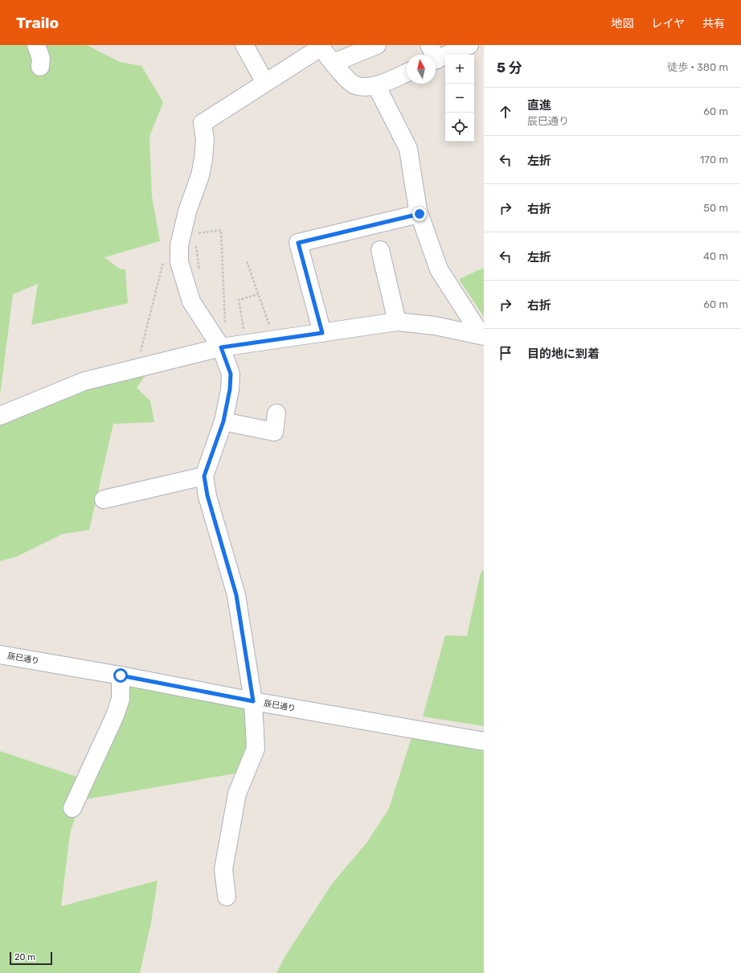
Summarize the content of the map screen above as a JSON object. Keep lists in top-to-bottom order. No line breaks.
{"streets":{"street":["辰巳通り"]},"scale_bar":"20 m","north":"top","page":{"header":"Trailo","nav":["地図","レイヤ","共有"],"heading":["5 分","徒歩 · 380 m"],"map_buttons":["+","−"],"list":[["直進","辰巳通り","60 m"],["左折","170 m"],["右折","50 m"],["左折","40 m"],["右折","60 m"],"目的地に到着"],"scale":"20 m"}}
